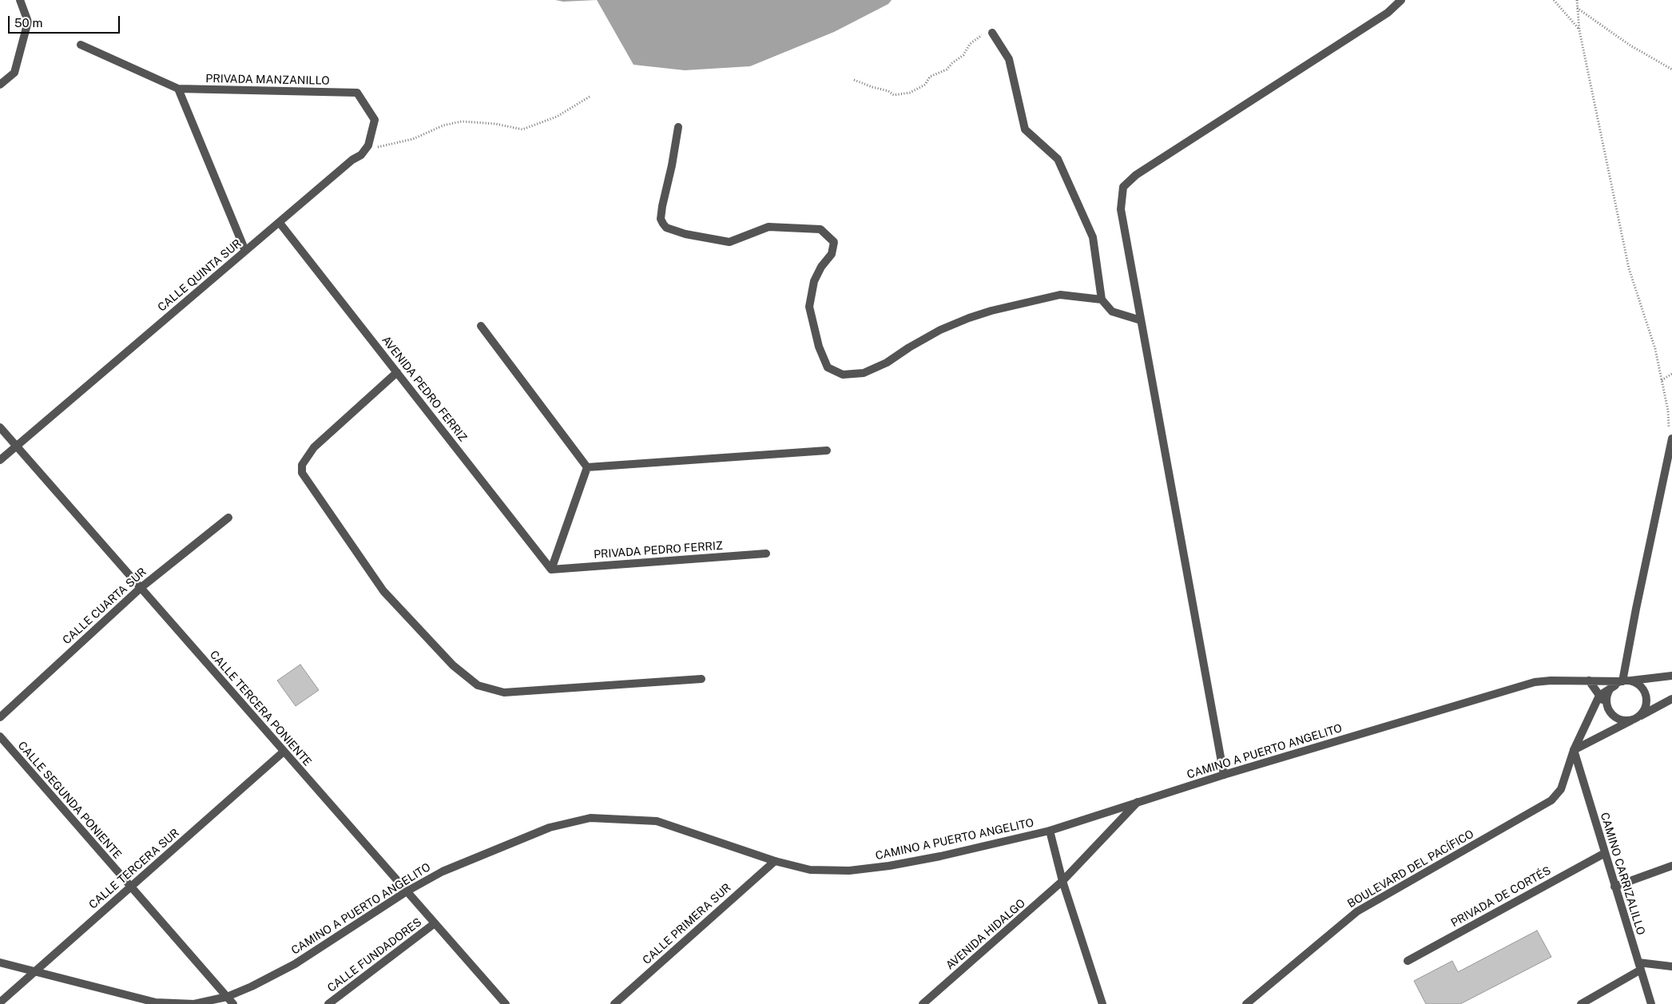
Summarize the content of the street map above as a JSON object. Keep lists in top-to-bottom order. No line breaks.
{"streets":{"street":["PRIVADA MANZANILLO","CALLE QUINTA SUR","AVENIDA PEDRO FERRIZ","PRIVADA PEDRO FERRIZ","CALLE CUARTA SUR","CALLE TERCERA PONIENTE","CAMINO A PUERTO ANGELITO","CALLE SEGUNDA PONIENTE","CALLE TERCERA SUR","BOULEVARD DEL PACÍFICO","CAMINO CARRIZALILLO","PRIVADA DE CORTÉS","CALLE PRIMERA SUR","AVENIDA HIDALGO","CALLE FUNDADORES"]},"crossings":[["PRIVADA MANZANILLO","CALLE QUINTA SUR"],["CALLE QUINTA SUR","AVENIDA PEDRO FERRIZ"],["CALLE QUINTA SUR","CALLE TERCERA PONIENTE"],["AVENIDA PEDRO FERRIZ","PRIVADA PEDRO FERRIZ"],["CALLE CUARTA SUR","CALLE TERCERA PONIENTE"],["CALLE TERCERA PONIENTE","CAMINO A PUERTO ANGELITO"],["CALLE TERCERA PONIENTE","CALLE TERCERA SUR"],["CALLE TERCERA PONIENTE","CALLE FUNDADORES"],["CAMINO A PUERTO ANGELITO","CALLE SEGUNDA PONIENTE"],["CAMINO A PUERTO ANGELITO","CALLE TERCERA SUR"],["CAMINO A PUERTO ANGELITO","CALLE PRIMERA SUR"],["CAMINO A PUERTO ANGELITO","AVENIDA HIDALGO"],["CALLE SEGUNDA PONIENTE","CALLE TERCERA SUR"],["BOULEVARD DEL PACÍFICO","CAMINO CARRIZALILLO"],["CAMINO CARRIZALILLO","PRIVADA DE CORTÉS"]],"scale_bar":"50 m"}
